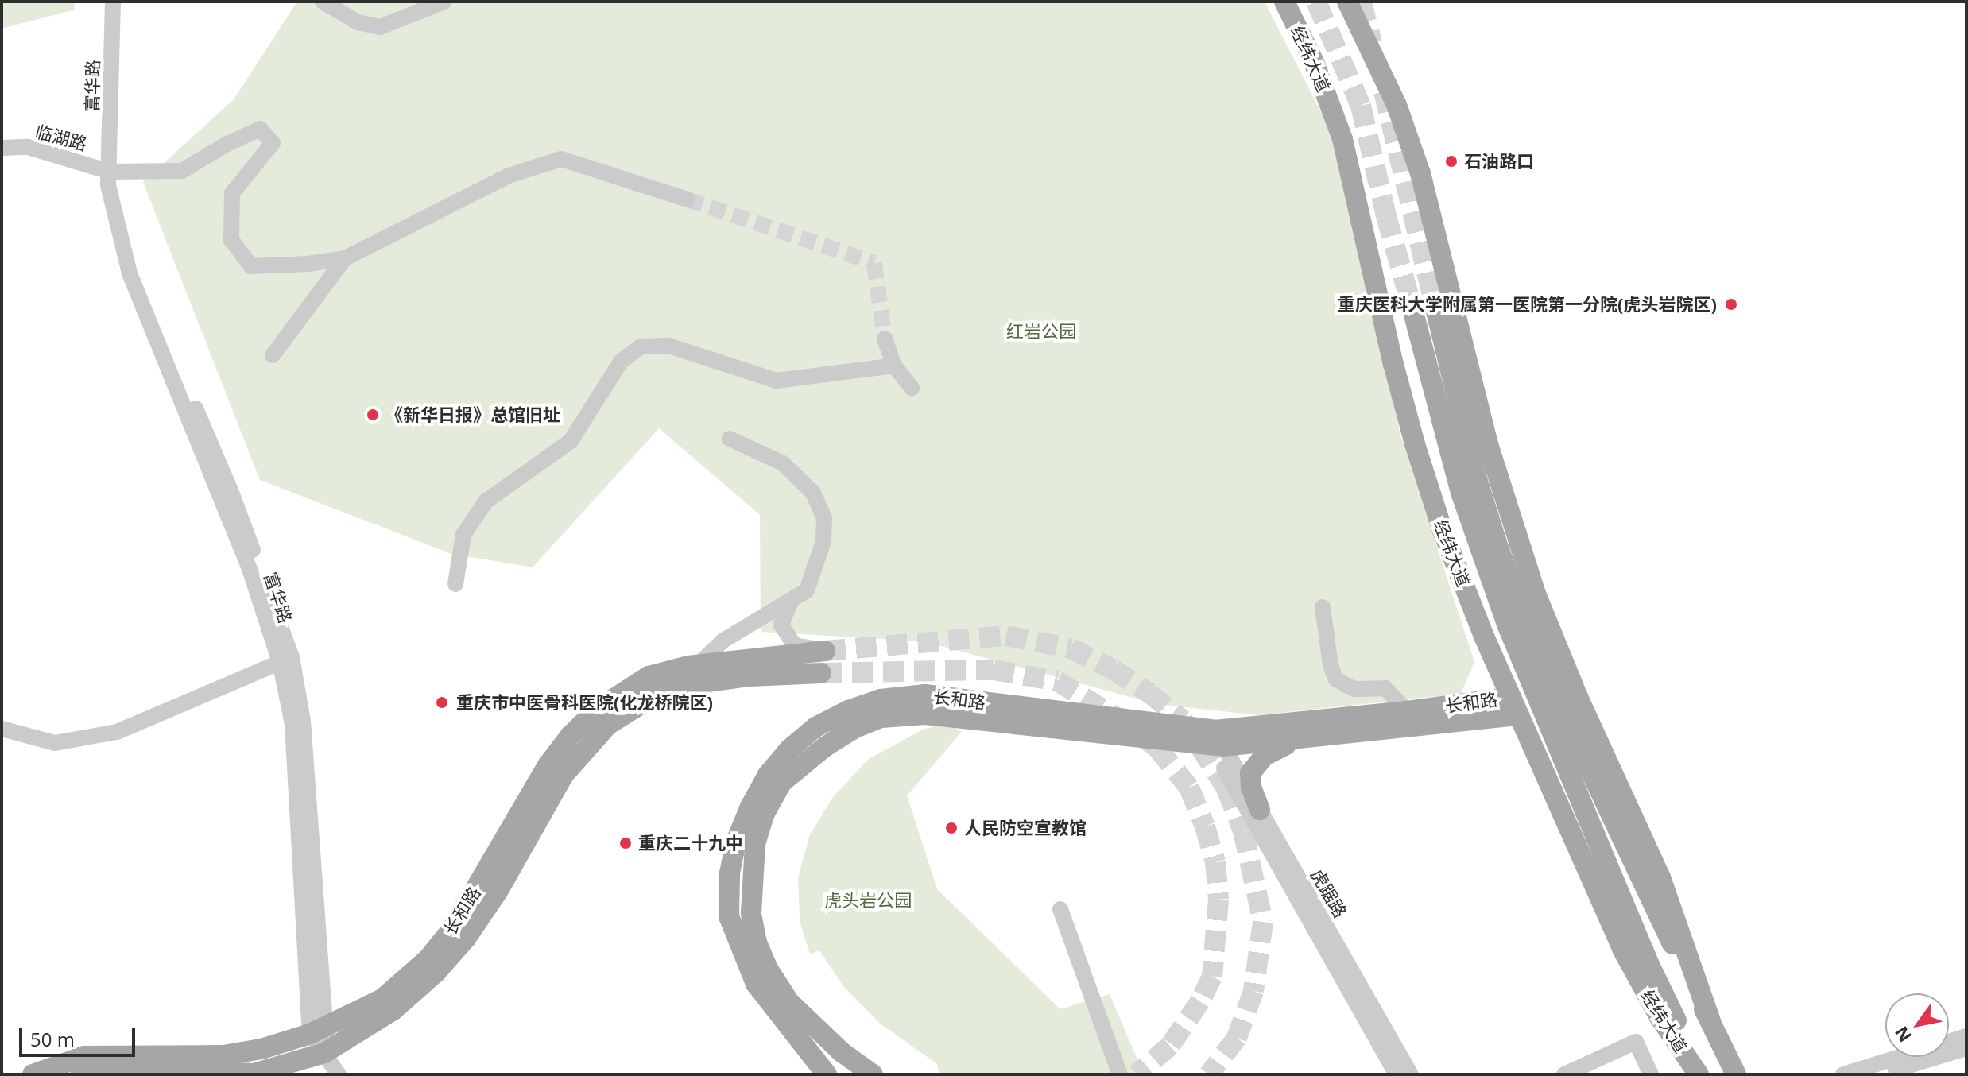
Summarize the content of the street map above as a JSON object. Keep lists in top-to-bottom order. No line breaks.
{"streets":{"main road":["经纬大道","长和路"],"street":["富华路","临湖路","虎踞路"]},"crossings":[["经纬大道","长和路"],["富华路","临湖路"],["富华路","长和路"],["长和路","虎踞路"]],"parks":["红岩公园","虎头岩公园"],"places":["石油路口","重庆医科大学附属第一医院第一分院(虎头岩院区)","《新华日报》总馆旧址","重庆市中医骨科医院(化龙桥院区)","人民防空宣教馆","重庆二十九中"],"scale_bar":"50 m","north":"bottom left"}
